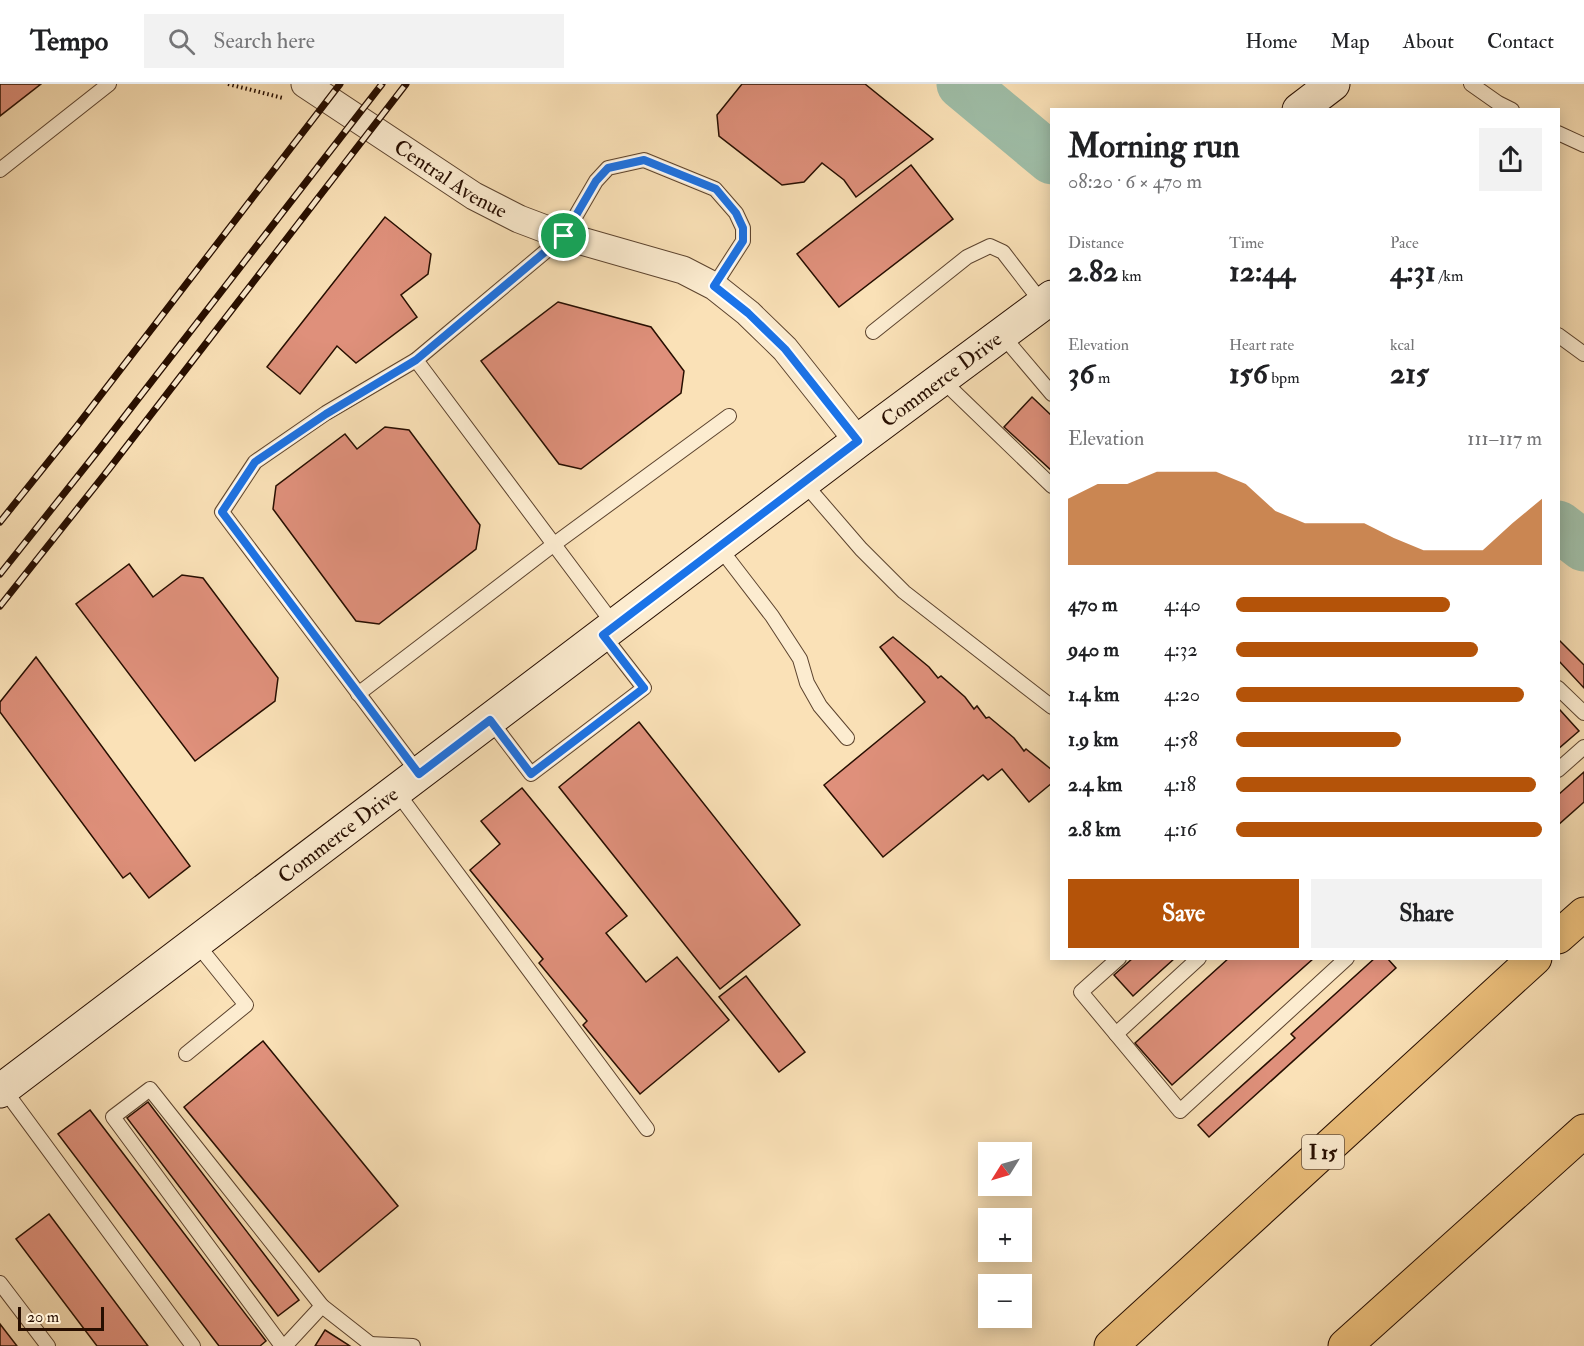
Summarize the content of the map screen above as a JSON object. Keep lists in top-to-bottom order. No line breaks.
{"streets":{"highway":["I 15"],"street":["Central Avenue","Commerce Drive"]},"crossings":[["Central Avenue","Commerce Drive"]],"scale_bar":"20 m","north":"bottom left","page":{"header":"Tempo","search":"Search here","nav":["Home","Map","About","Contact"],"heading":["Morning run","08:20 · 6 × 470 m"],"stats":[["Distance","2.82 km"],["Time","12:44"],["Pace","4:31 /km"],["Elevation","36 m"],["Heart rate","156 bpm"],["kcal","215"]],"chart":["Elevation","111–117 m"],"list":[{"name":"470 m","note":"4:40"},{"name":"940 m","note":"4:32"},{"name":"1.4 km","note":"4:20"},{"name":"1.9 km","note":"4:58"},{"name":"2.4 km","note":"4:18"},{"name":"2.8 km","note":"4:16"}],"buttons":["Save","Share"],"map_buttons":["+","−"],"scale":"20 m"}}
